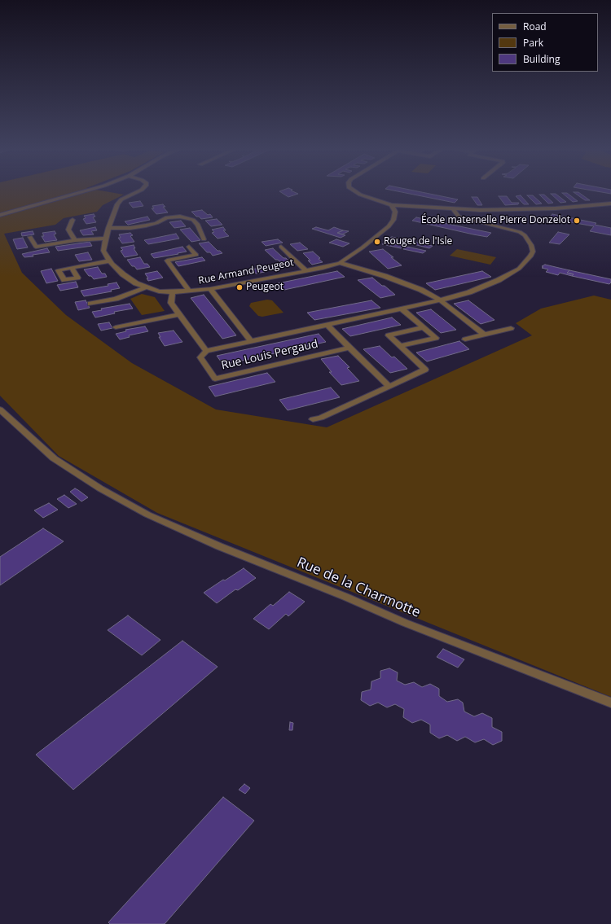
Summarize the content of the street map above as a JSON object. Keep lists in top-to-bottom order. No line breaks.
{"streets":{"street":["Rue Armand Peugeot","Rue Louis Pergaud","Rue de la Charmotte"]},"places":["École maternelle Pierre Donzelot","Rouget de l'Isle","Peugeot"],"legend":["Road","Park","Building"]}
